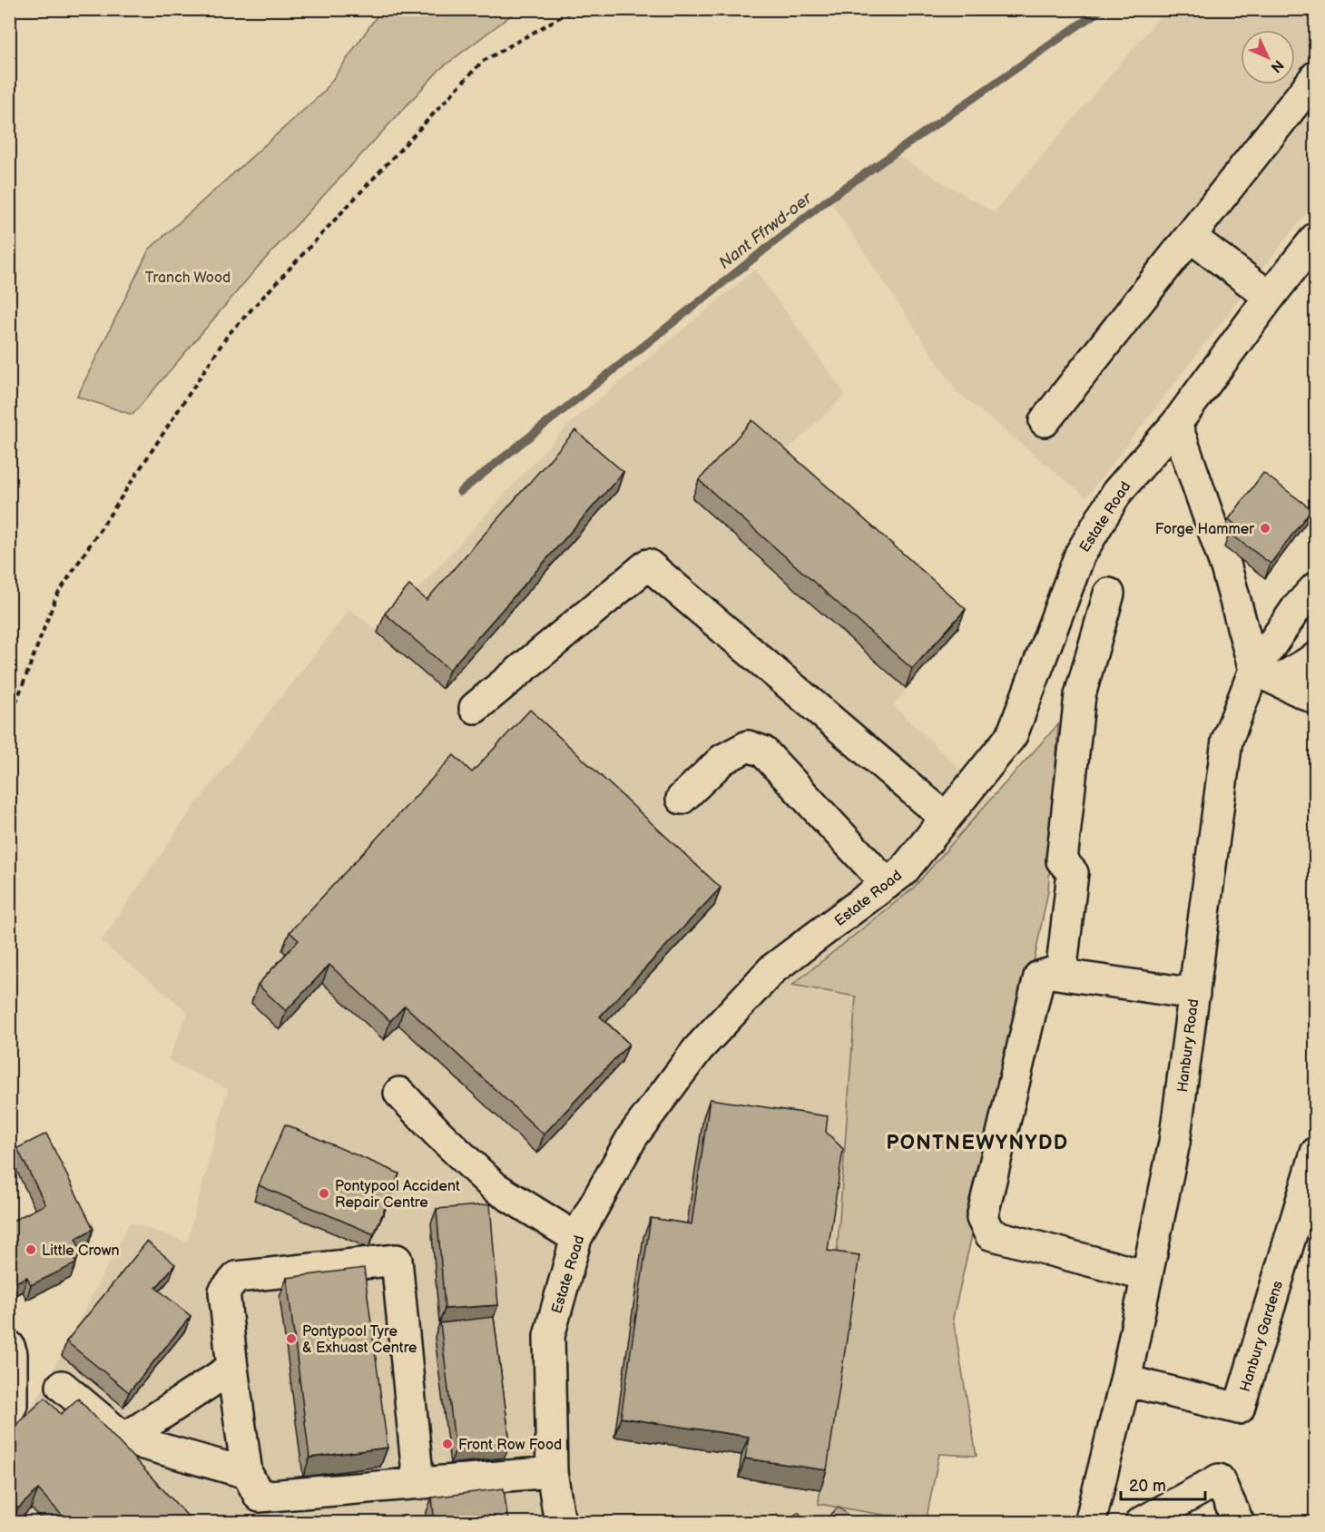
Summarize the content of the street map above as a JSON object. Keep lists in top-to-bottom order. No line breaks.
{"streets":{"street":["Estate Road","Hanbury Road","Hanbury Gardens"]},"crossings":[["Hanbury Road","Hanbury Gardens"]],"districts":["PONTNEWYNYDD"],"water":["Nant Ffrwd-oer"],"parks":["Tranch Wood"],"places":["Forge Hammer","Pontypool Accident Repair Centre","Little Crown","Pontypool Tyre & Exhuast Centre","Front Row Food"],"scale_bar":"20 m","north":"bottom right"}
